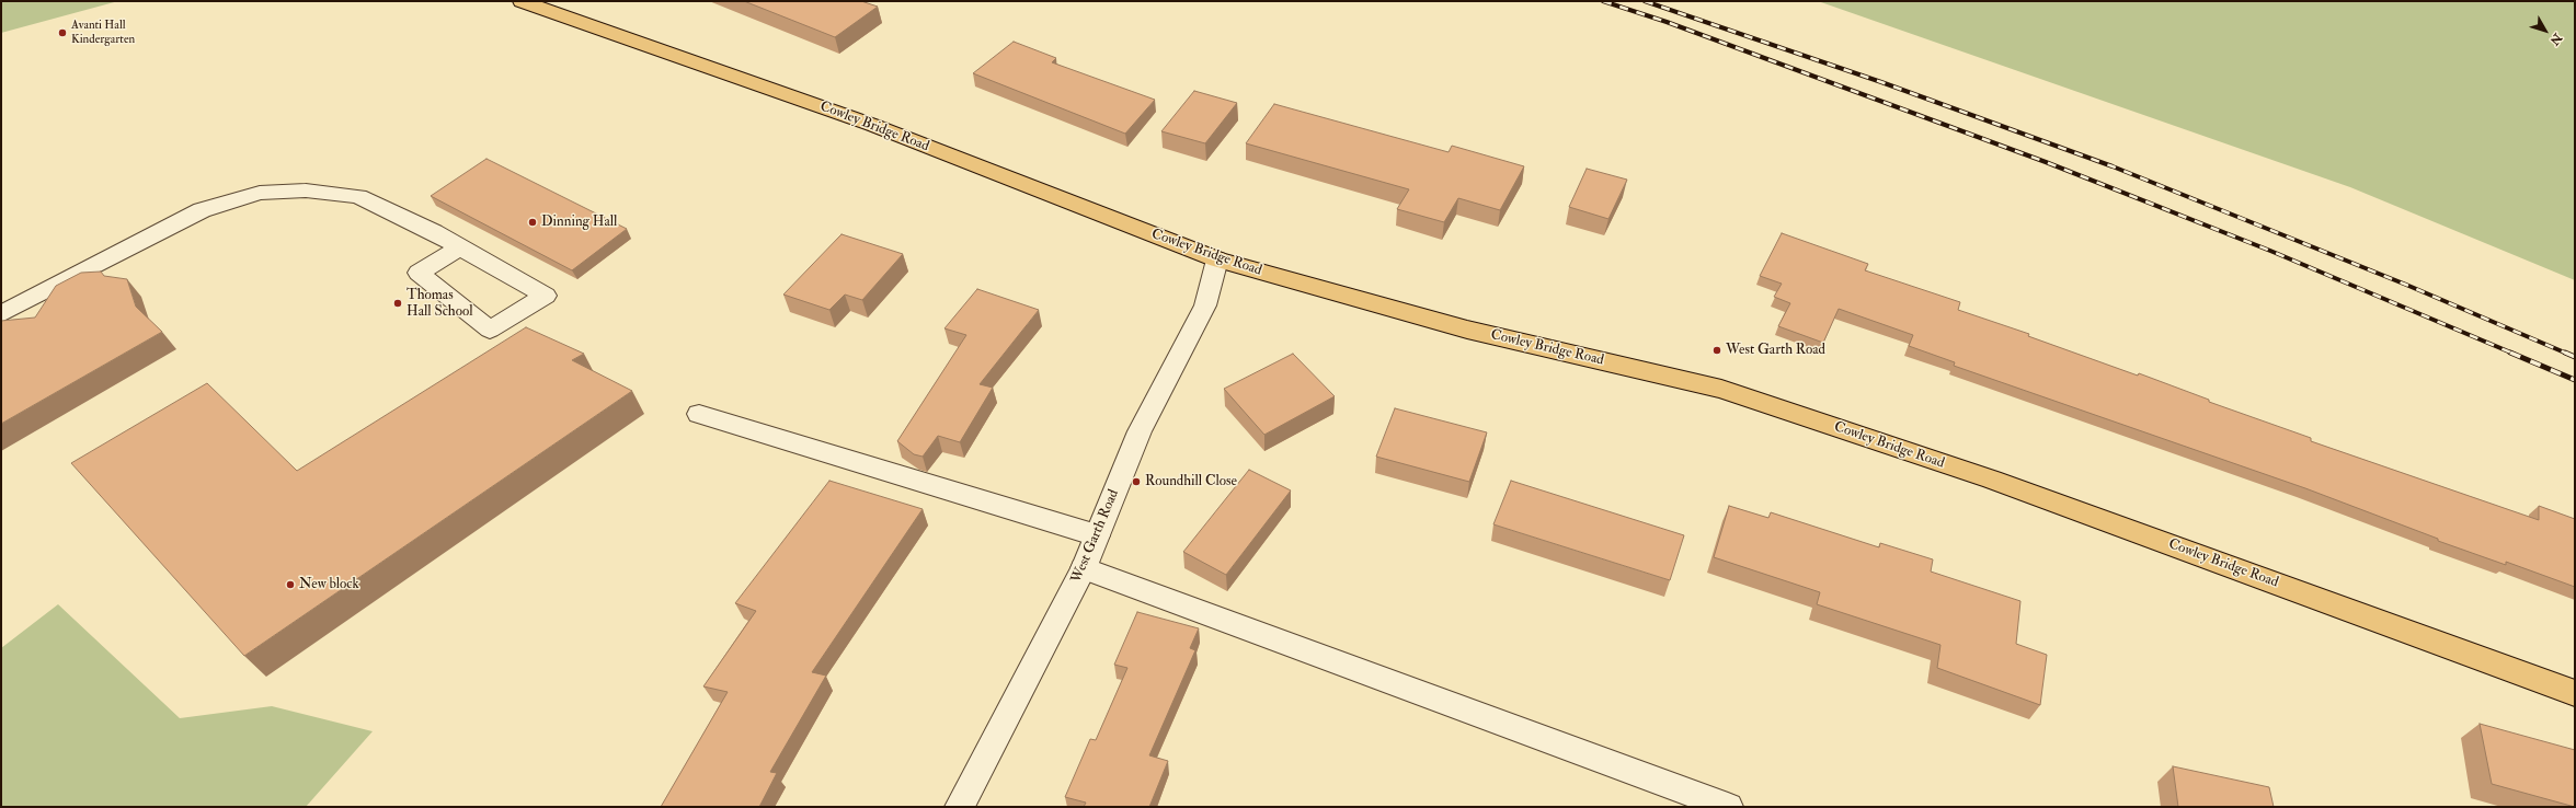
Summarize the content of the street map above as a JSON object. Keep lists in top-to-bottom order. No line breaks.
{"streets":{"highway":["Cowley Bridge Road"],"street":["West Garth Road"]},"crossings":[["Cowley Bridge Road","West Garth Road"]],"places":["Avanti Hall Kindergarten","Dinning Hall","Thomas Hall School","West Garth Road","Roundhill Close","New block"],"north":"bottom right"}
